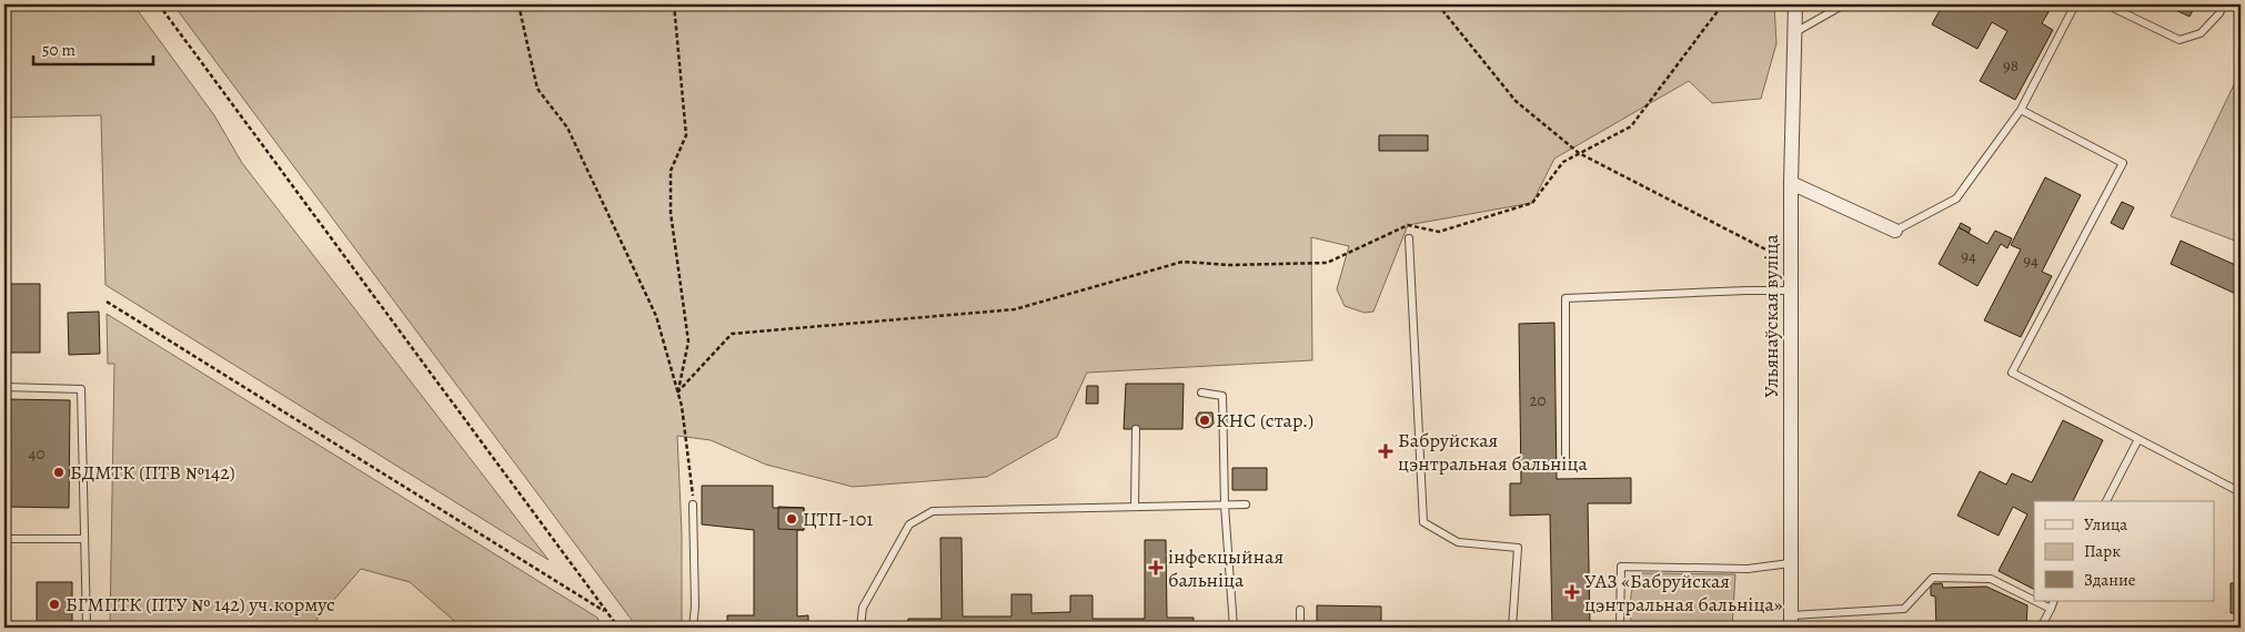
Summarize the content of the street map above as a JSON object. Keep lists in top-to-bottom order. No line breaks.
{"streets":{"street":["Ульянаўская вуліца"]},"places":{"other":["КНС (стар.)","БДМТК (ПТВ №142)","ЦТП-101","БГМПТК (ПТУ № 142) уч.кормус"],"health":["Бабруйская цэнтральная бальніца","інфекцыйная бальніца","УАЗ «Бабруйская цэнтральная бальніца»"]},"house_numbers":["98","94","94","20","40"],"legend":["Улица","Парк","Здание"],"scale_bar":"50 m"}
